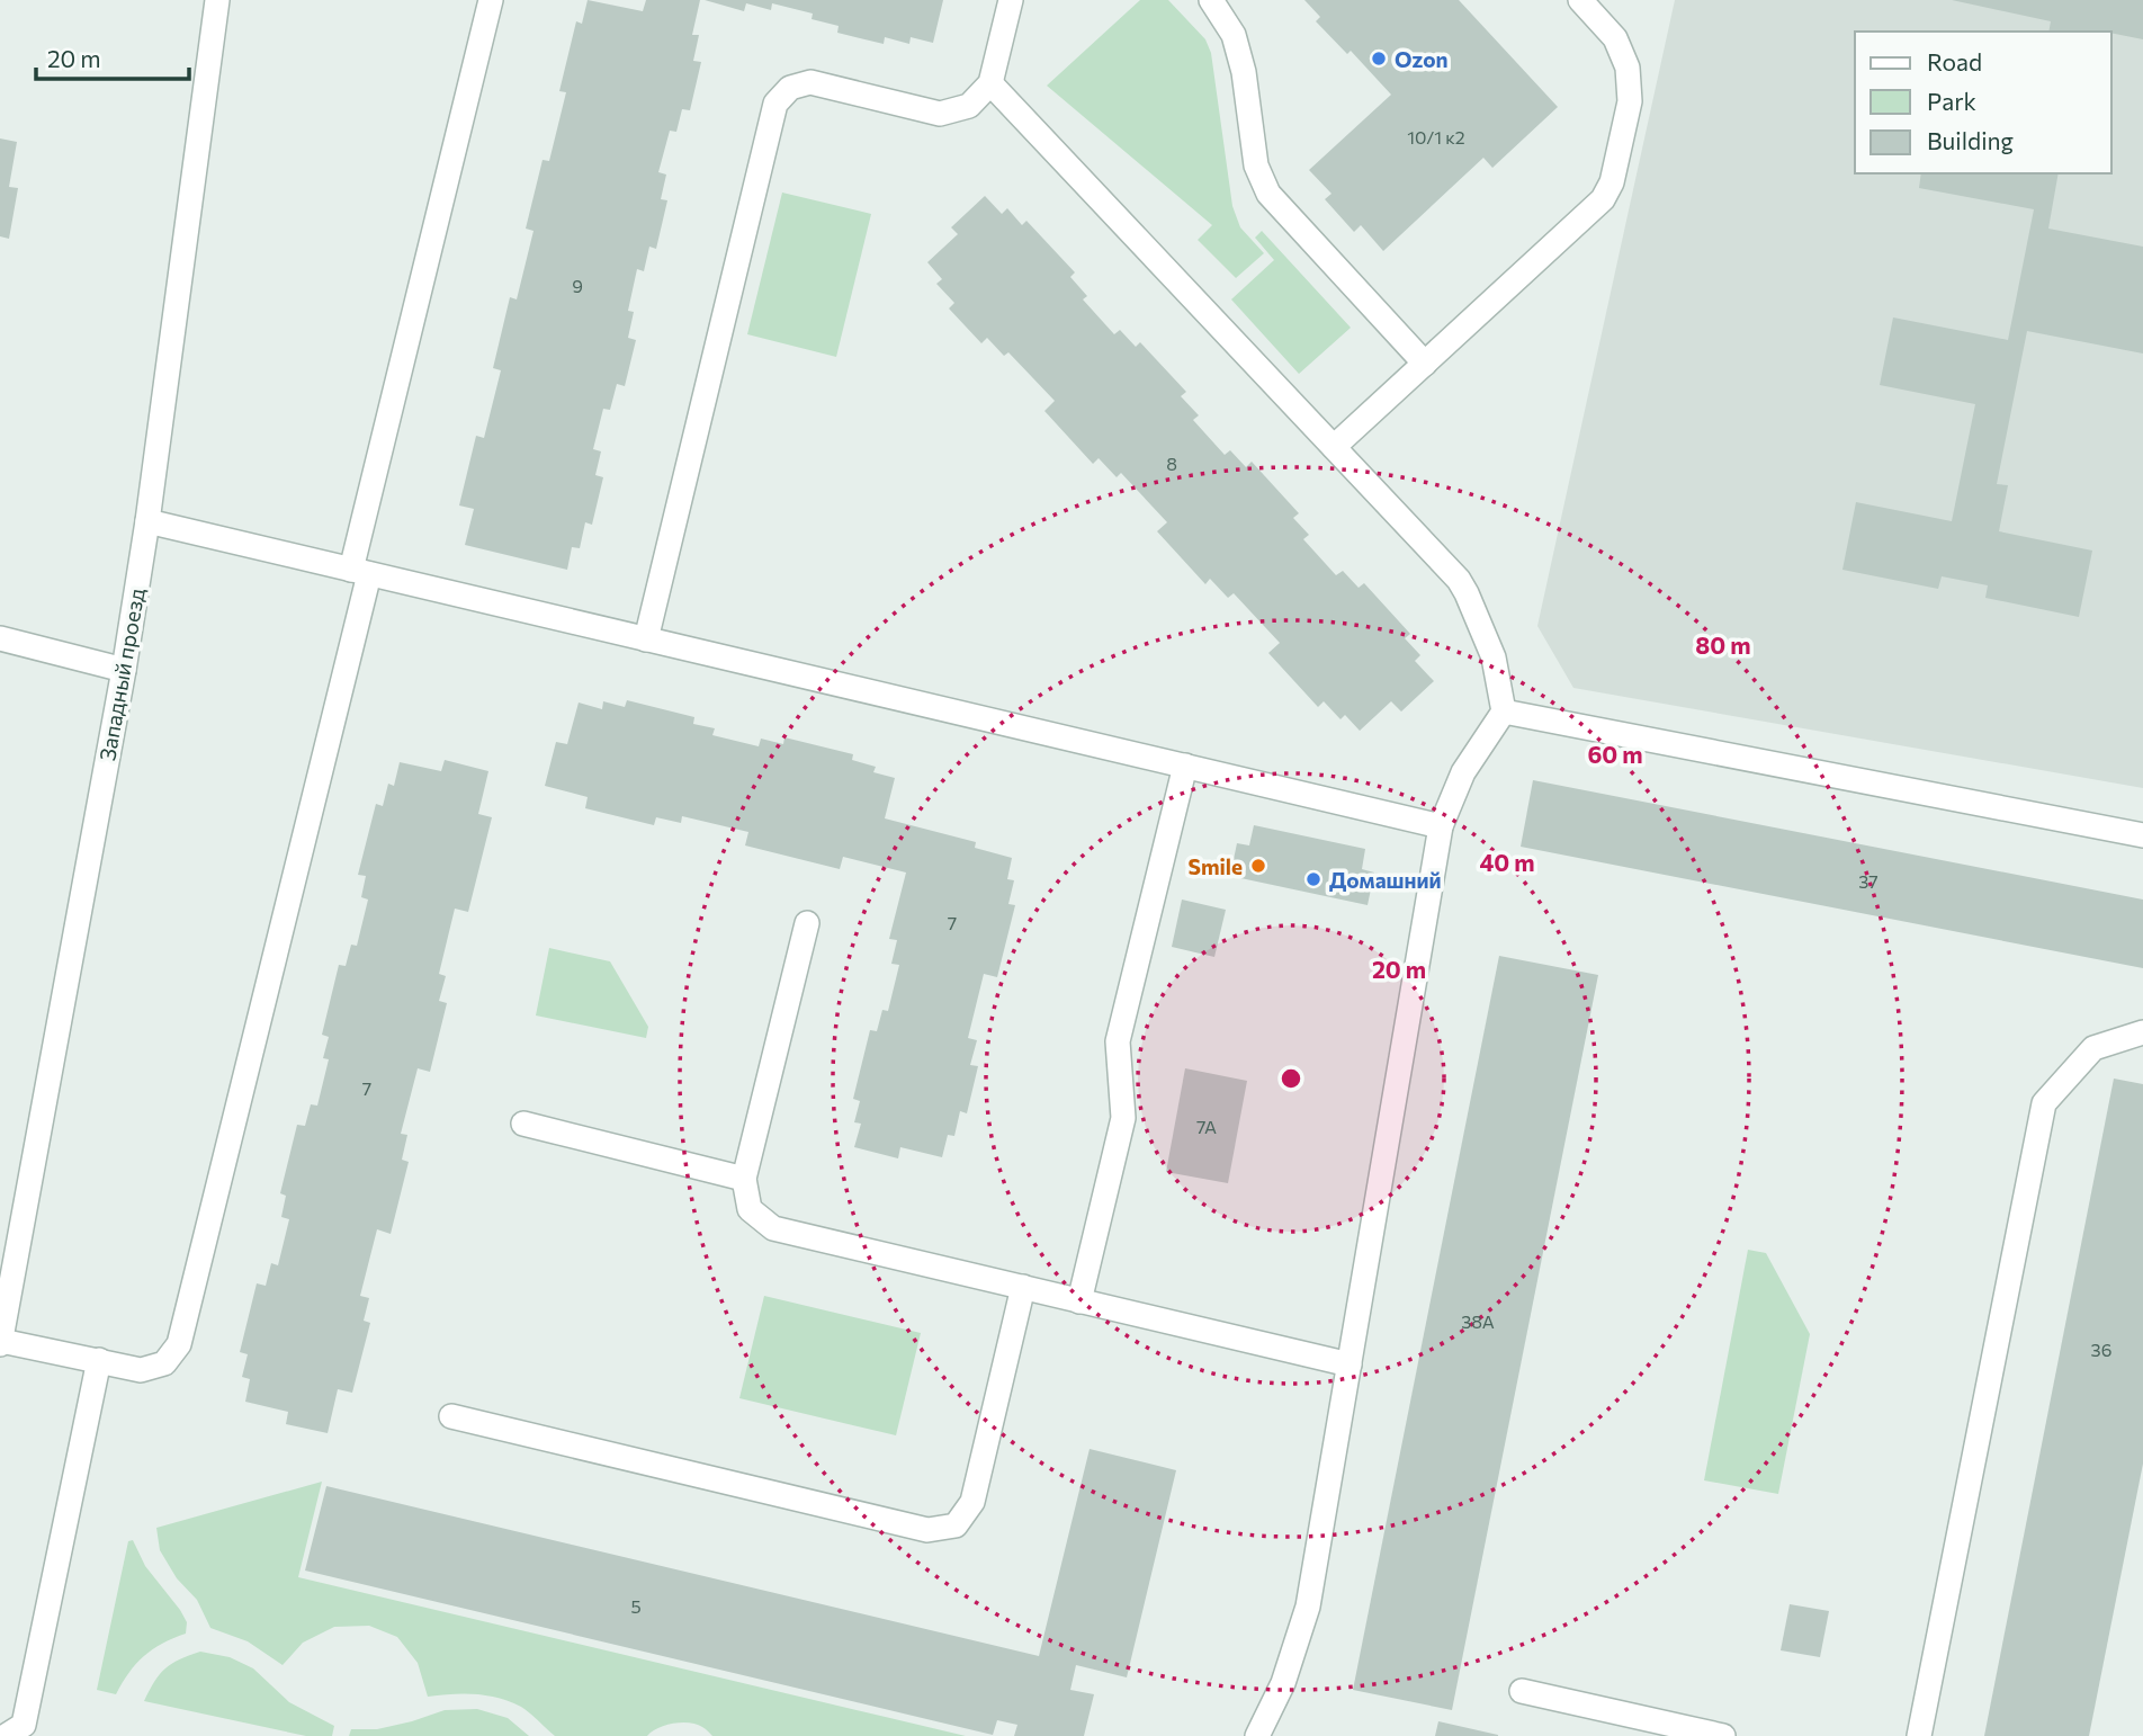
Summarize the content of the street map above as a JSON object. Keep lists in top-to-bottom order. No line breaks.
{"streets":{"street":["Западный проезд"]},"places":["Ozon","Smile","Домашний"],"house_numbers":["10/1 к2","9","8","37","7","7","7А","38А","36","5"],"legend":["Road","Park","Building"],"scale_bar":"20 m","rings":["80 m","60 m","40 m","20 m"]}
